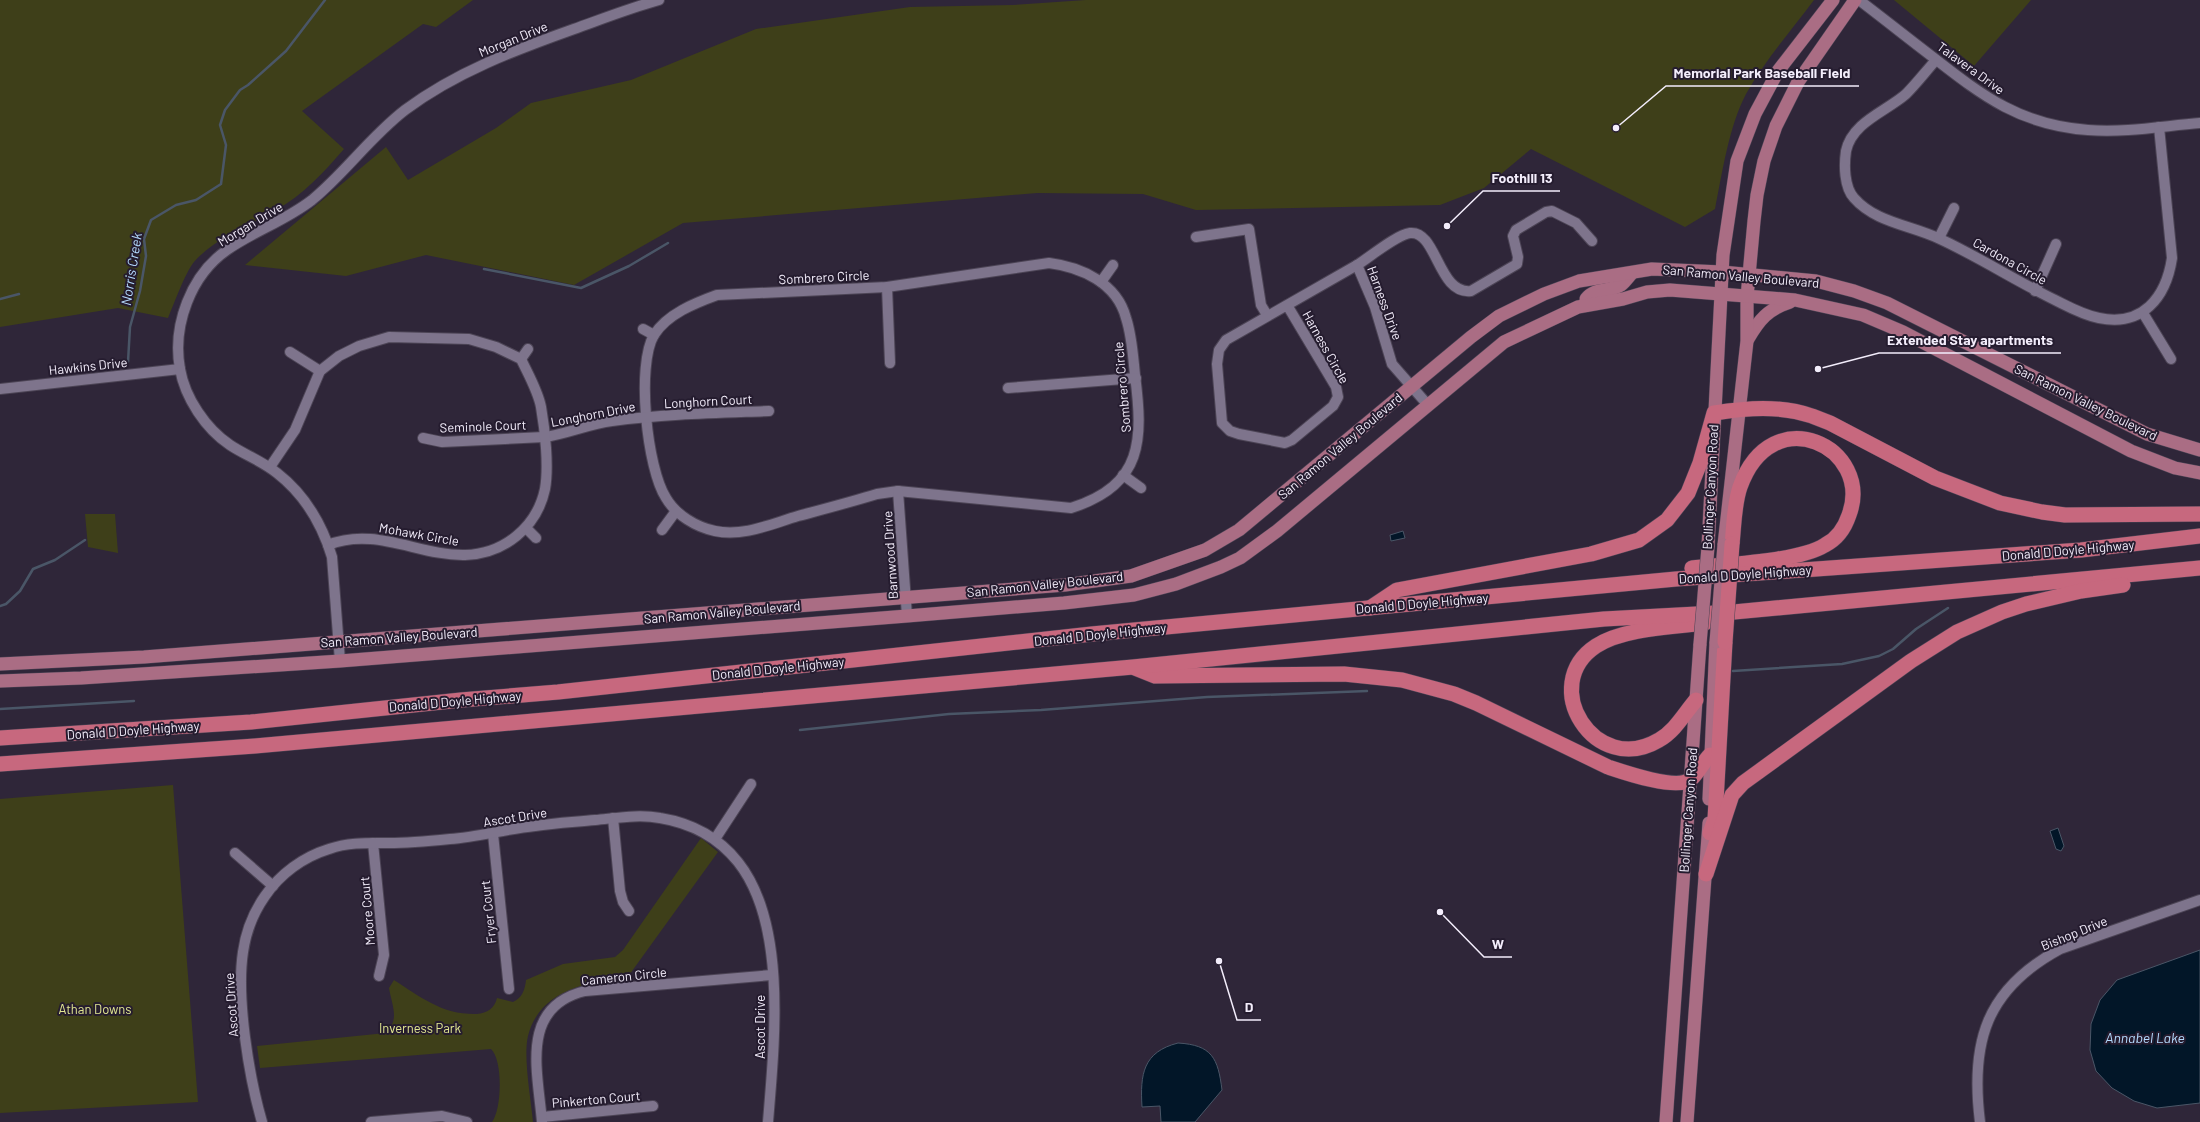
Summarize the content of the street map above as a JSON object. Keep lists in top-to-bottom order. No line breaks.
{"streets":{"highway":["Donald D Doyle Highway"],"main road":["San Ramon Valley Boulevard","Bollinger Canyon Road"],"street":["Morgan Drive","Talavera Drive","Cardona Circle","Sombrero Circle","Harness Drive","Harness Circle","Hawkins Drive","Longhorn Court","Longhorn Drive","Seminole Court","Mohawk Circle","Barnwood Drive","Ascot Drive","Moore Court","Fryer Court","Bishop Drive","Cameron Circle","Pinkerton Court"]},"crossings":[["Morgan Drive","San Ramon Valley Boulevard"],["Morgan Drive","Hawkins Drive"],["Morgan Drive","Mohawk Circle"],["Talavera Drive","Cardona Circle"],["San Ramon Valley Boulevard","Harness Drive"],["San Ramon Valley Boulevard","Bollinger Canyon Road"],["San Ramon Valley Boulevard","Barnwood Drive"],["Sombrero Circle","Longhorn Court"],["Sombrero Circle","Longhorn Drive"],["Sombrero Circle","Barnwood Drive"],["Harness Drive","Harness Circle"],["Longhorn Court","Longhorn Drive"],["Longhorn Drive","Seminole Court"],["Longhorn Drive","Mohawk Circle"],["Seminole Court","Mohawk Circle"],["Ascot Drive","Moore Court"],["Ascot Drive","Fryer Court"],["Ascot Drive","Cameron Circle"],["Cameron Circle","Pinkerton Court"]],"water":["Norris Creek","Annabel Lake"],"parks":["Athan Downs","Inverness Park"],"places":["Memorial Park Baseball Field","Foothill 13","Extended Stay apartments","W","D"]}
